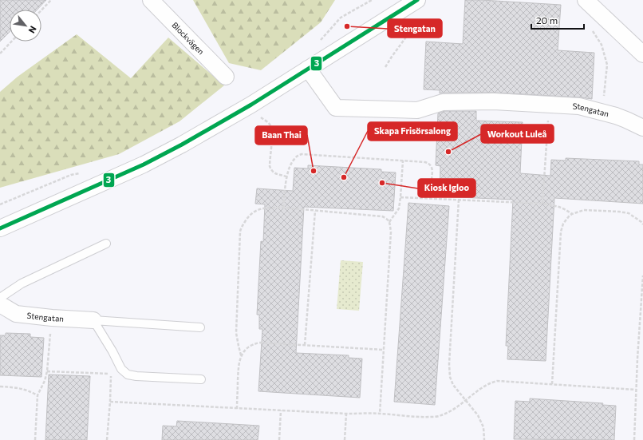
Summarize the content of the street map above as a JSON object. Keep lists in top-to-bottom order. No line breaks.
{"streets":{"street":["Blockvägen","Stengatan"]},"places":["Stengatan","Workout Luleå","Baan Thai","Skapa Frisörsalong","Kiosk Igloo"],"lines":["transit line 3"],"scale_bar":"20 m","north":"bottom right"}
